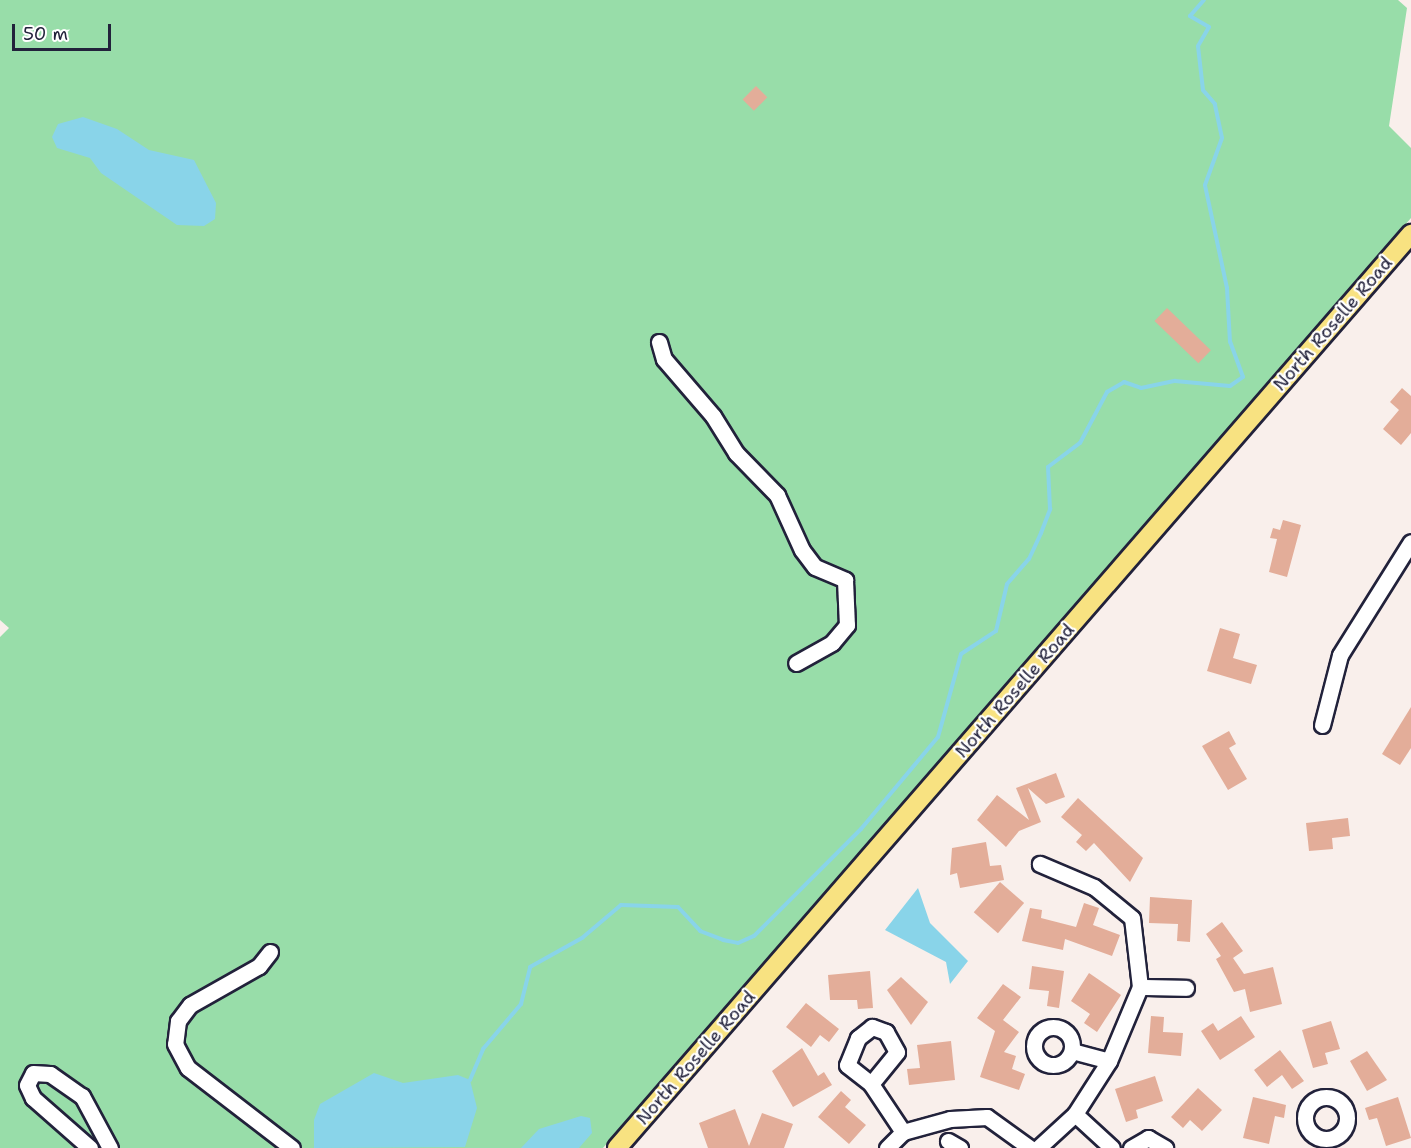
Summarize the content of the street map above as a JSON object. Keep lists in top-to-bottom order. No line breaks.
{"streets":{"main road":["North Roselle Road"]},"scale_bar":"50 m"}
